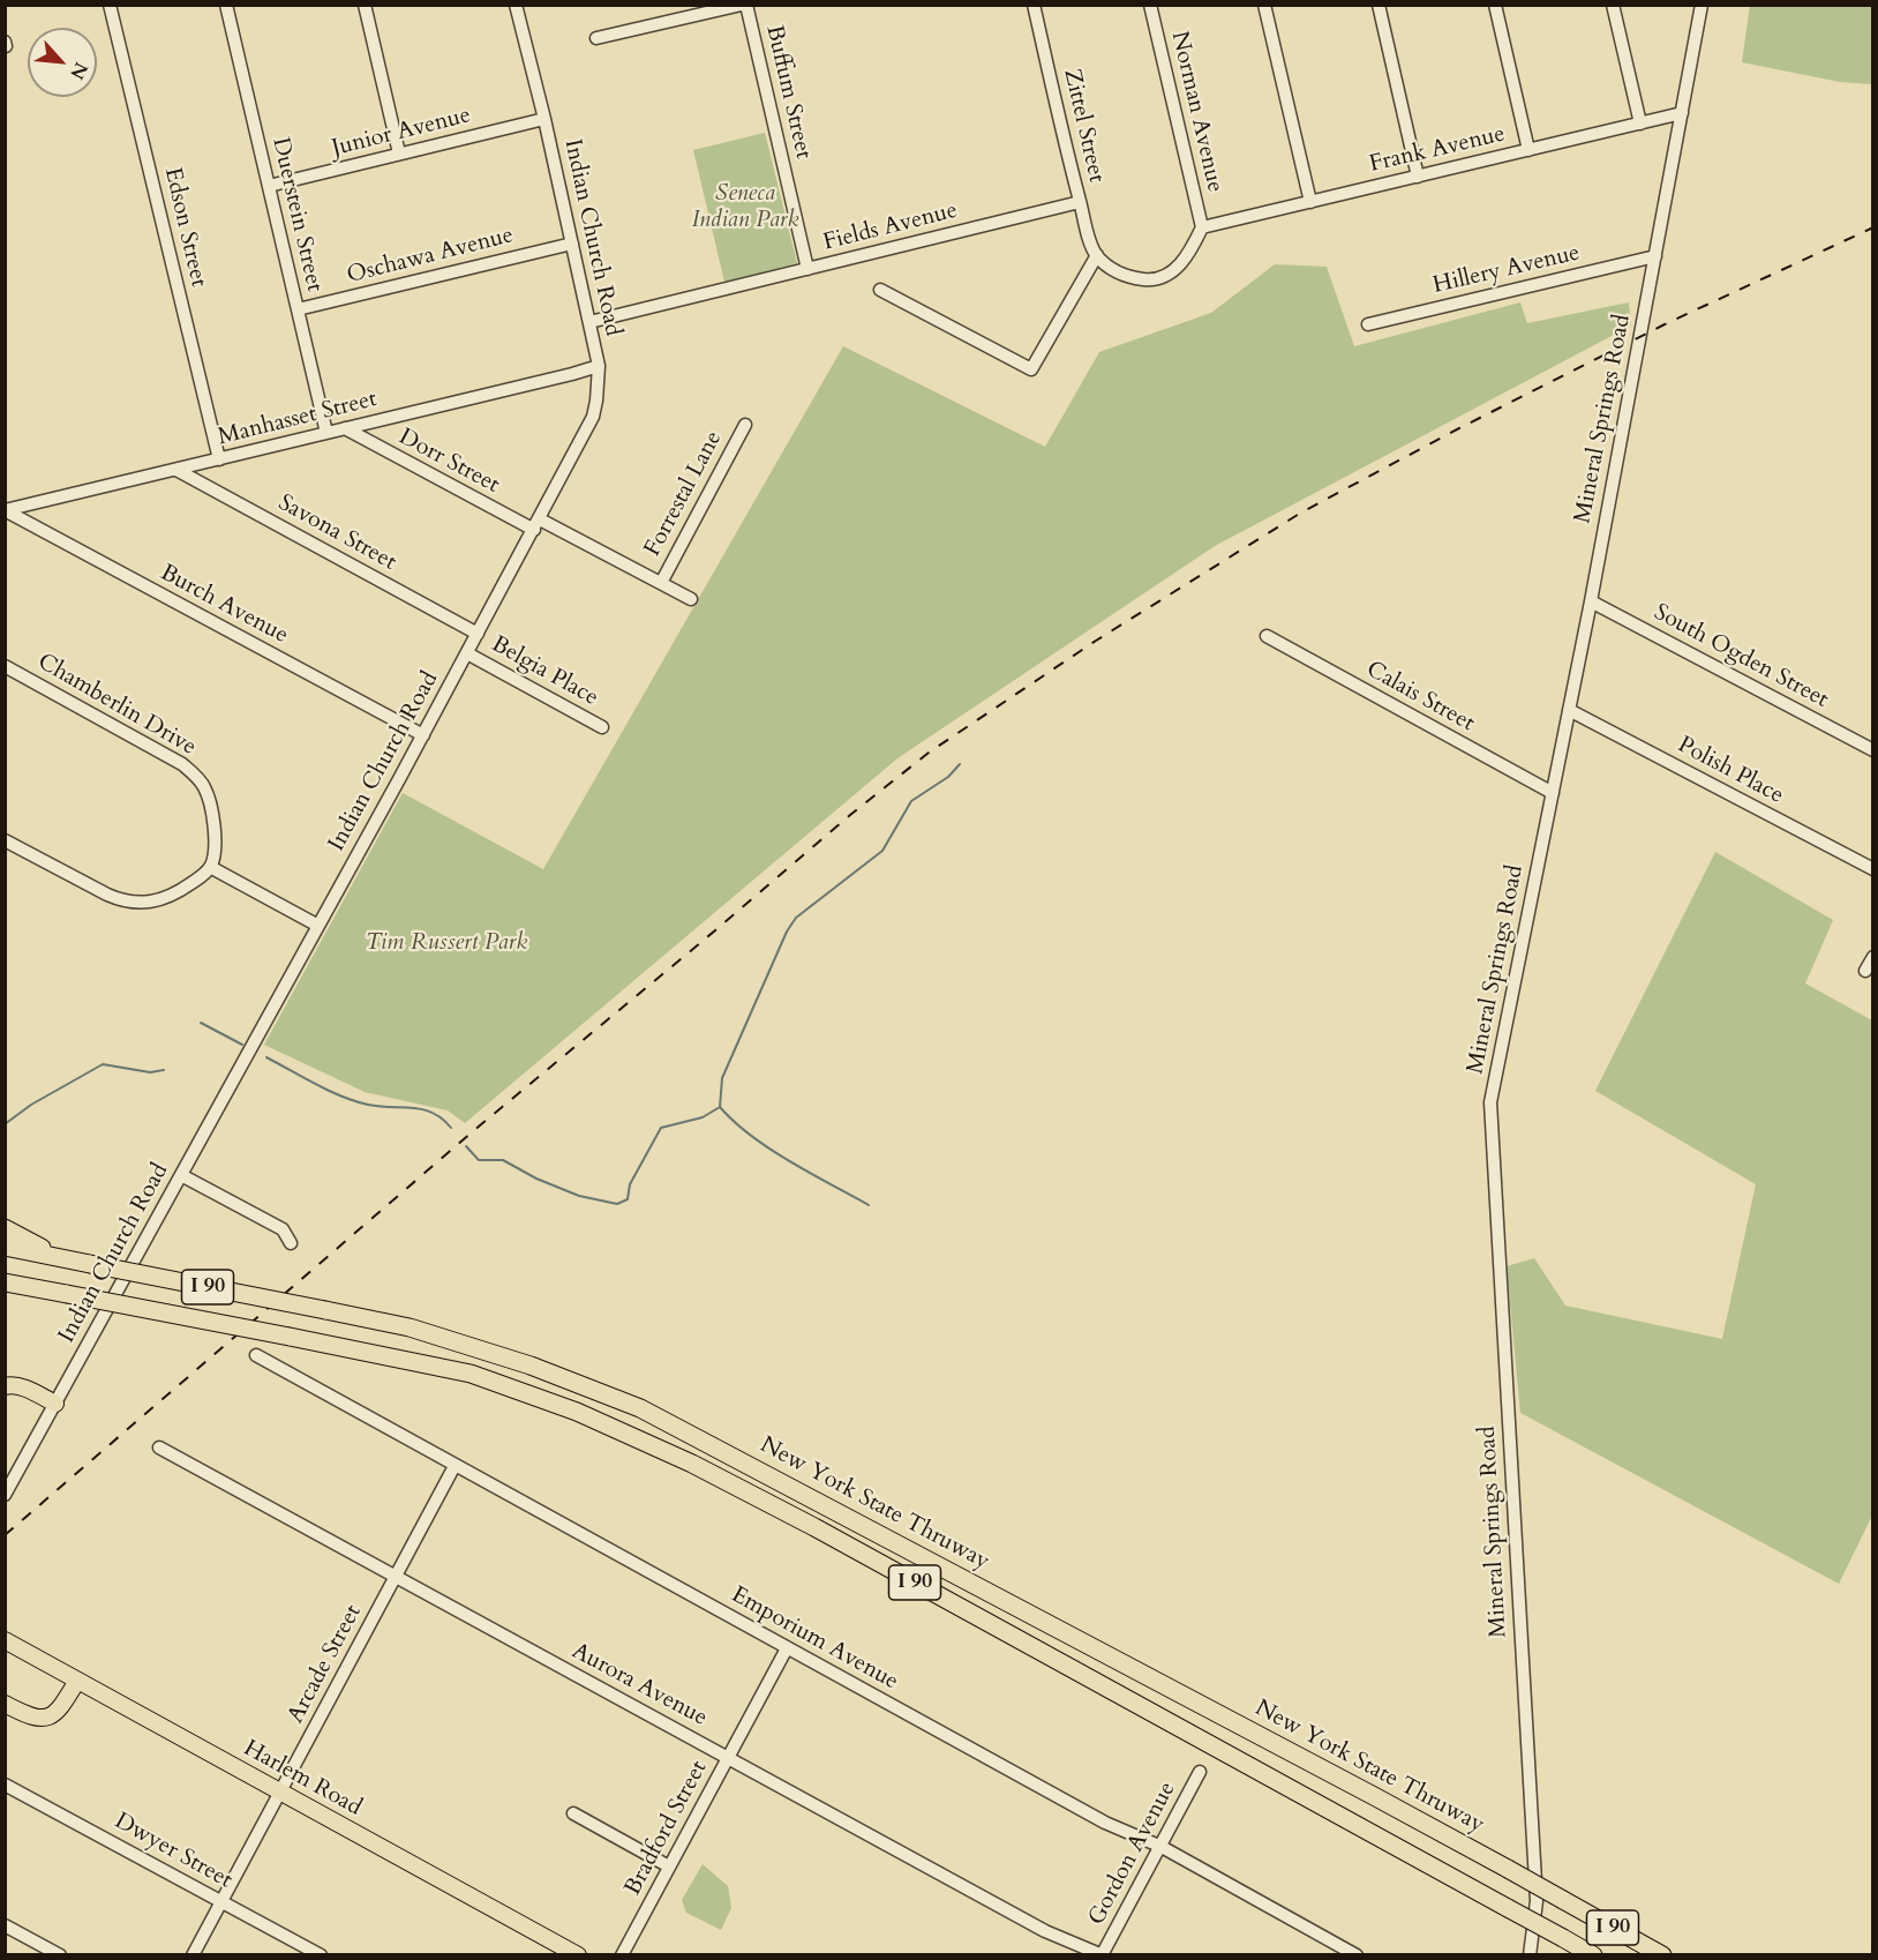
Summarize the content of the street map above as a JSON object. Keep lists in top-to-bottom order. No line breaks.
{"streets":{"highway":["I 90","New York State Thruway"],"main road":["Harlem Road"],"street":["Buffum Street","Norman Avenue","Zittel Street","Junior Avenue","Frank Avenue","Duerstein Street","Edson Street","Fields Avenue","Indian Church Road","Oschawa Avenue","Hillery Avenue","Manhasset Street","Mineral Springs Road","Dorr Street","Forrestal Lane","Savona Street","Burch Avenue","South Ogden Street","Belgia Place","Calais Street","Chamberlin Drive","Polish Place","Emporium Avenue","Arcade Street","Aurora Avenue","Bradford Street","Dwyer Street","Gordon Avenue"]},"crossings":[["Buffum Street","Fields Avenue"],["Norman Avenue","Frank Avenue"],["Zittel Street","Fields Avenue"],["Junior Avenue","Duerstein Street"],["Junior Avenue","Indian Church Road"],["Frank Avenue","Mineral Springs Road"],["Duerstein Street","Oschawa Avenue"],["Duerstein Street","Manhasset Street"],["Edson Street","Manhasset Street"],["Fields Avenue","Indian Church Road"],["Indian Church Road","Oschawa Avenue"],["Indian Church Road","Manhasset Street"],["Indian Church Road","Dorr Street"],["Indian Church Road","Savona Street"],["Indian Church Road","Burch Avenue"],["Indian Church Road","Belgia Place"],["Hillery Avenue","Mineral Springs Road"],["Manhasset Street","Dorr Street"],["Manhasset Street","Savona Street"],["Manhasset Street","Burch Avenue"],["Mineral Springs Road","South Ogden Street"],["Mineral Springs Road","Calais Street"],["Mineral Springs Road","Polish Place"],["Dorr Street","Forrestal Lane"],["Emporium Avenue","Arcade Street"],["Emporium Avenue","Bradford Street"],["Emporium Avenue","Gordon Avenue"],["Arcade Street","Aurora Avenue"],["Arcade Street","Harlem Road"],["Arcade Street","Dwyer Street"],["Aurora Avenue","Bradford Street"],["Aurora Avenue","Gordon Avenue"]],"parks":["Seneca Indian Park","Tim Russert Park"],"north":"bottom right"}
